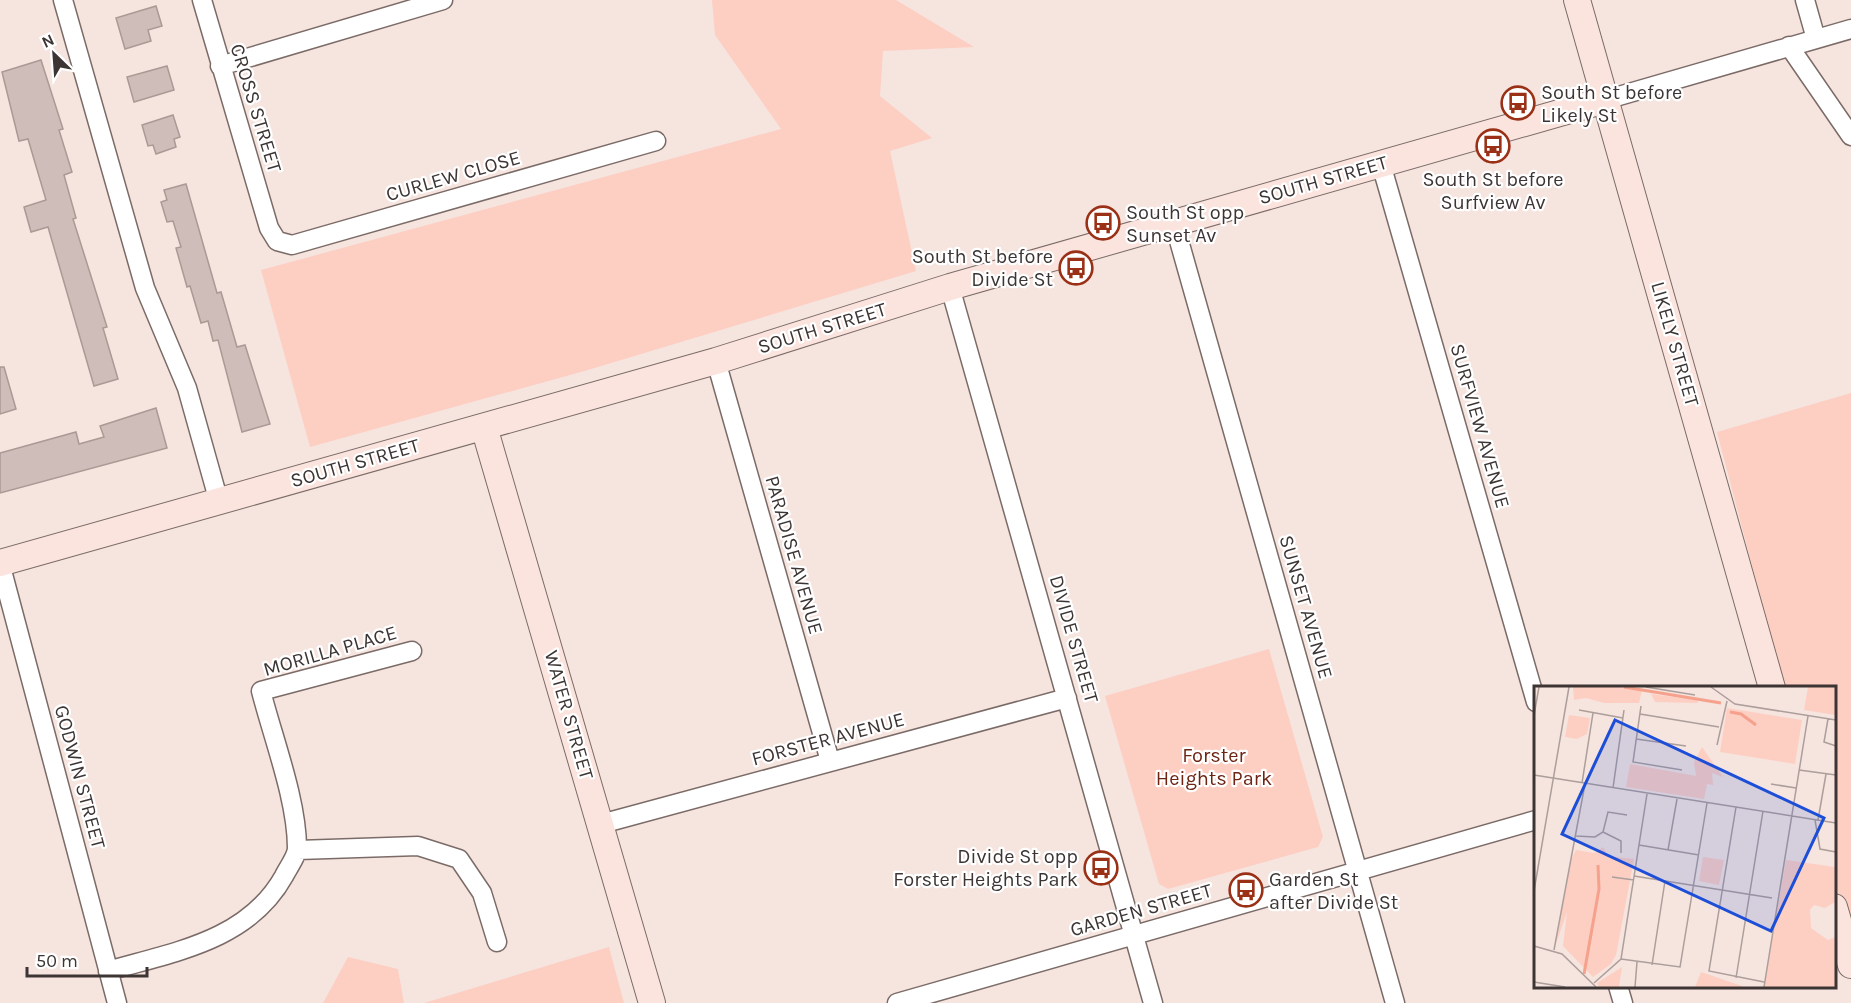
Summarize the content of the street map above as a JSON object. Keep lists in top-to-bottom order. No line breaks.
{"streets":{"street":["CROSS STREET","CURLEW CLOSE","SOUTH STREET","LIKELY STREET","SURFVIEW AVENUE","PARADISE AVENUE","SUNSET AVENUE","DIVIDE STREET","MORILLA PLACE","WATER STREET","FORSTER AVENUE","GODWIN STREET","GARDEN STREET"]},"crossings":[["CROSS STREET","CURLEW CLOSE"],["SOUTH STREET","LIKELY STREET"],["SOUTH STREET","SURFVIEW AVENUE"],["SOUTH STREET","PARADISE AVENUE"],["SOUTH STREET","SUNSET AVENUE"],["SOUTH STREET","DIVIDE STREET"],["SOUTH STREET","WATER STREET"],["SOUTH STREET","GODWIN STREET"],["PARADISE AVENUE","FORSTER AVENUE"],["SUNSET AVENUE","GARDEN STREET"],["DIVIDE STREET","FORSTER AVENUE"],["DIVIDE STREET","GARDEN STREET"],["WATER STREET","FORSTER AVENUE"]],"parks":["Forster Heights Park"],"places":{"bus stop":["South St before Likely St","South St before Surfview Av","South St opp Sunset Av","South St before Divide St","Divide St opp Forster Heights Park","Garden St after Divide St"]},"scale_bar":"50 m","north":"top left"}
